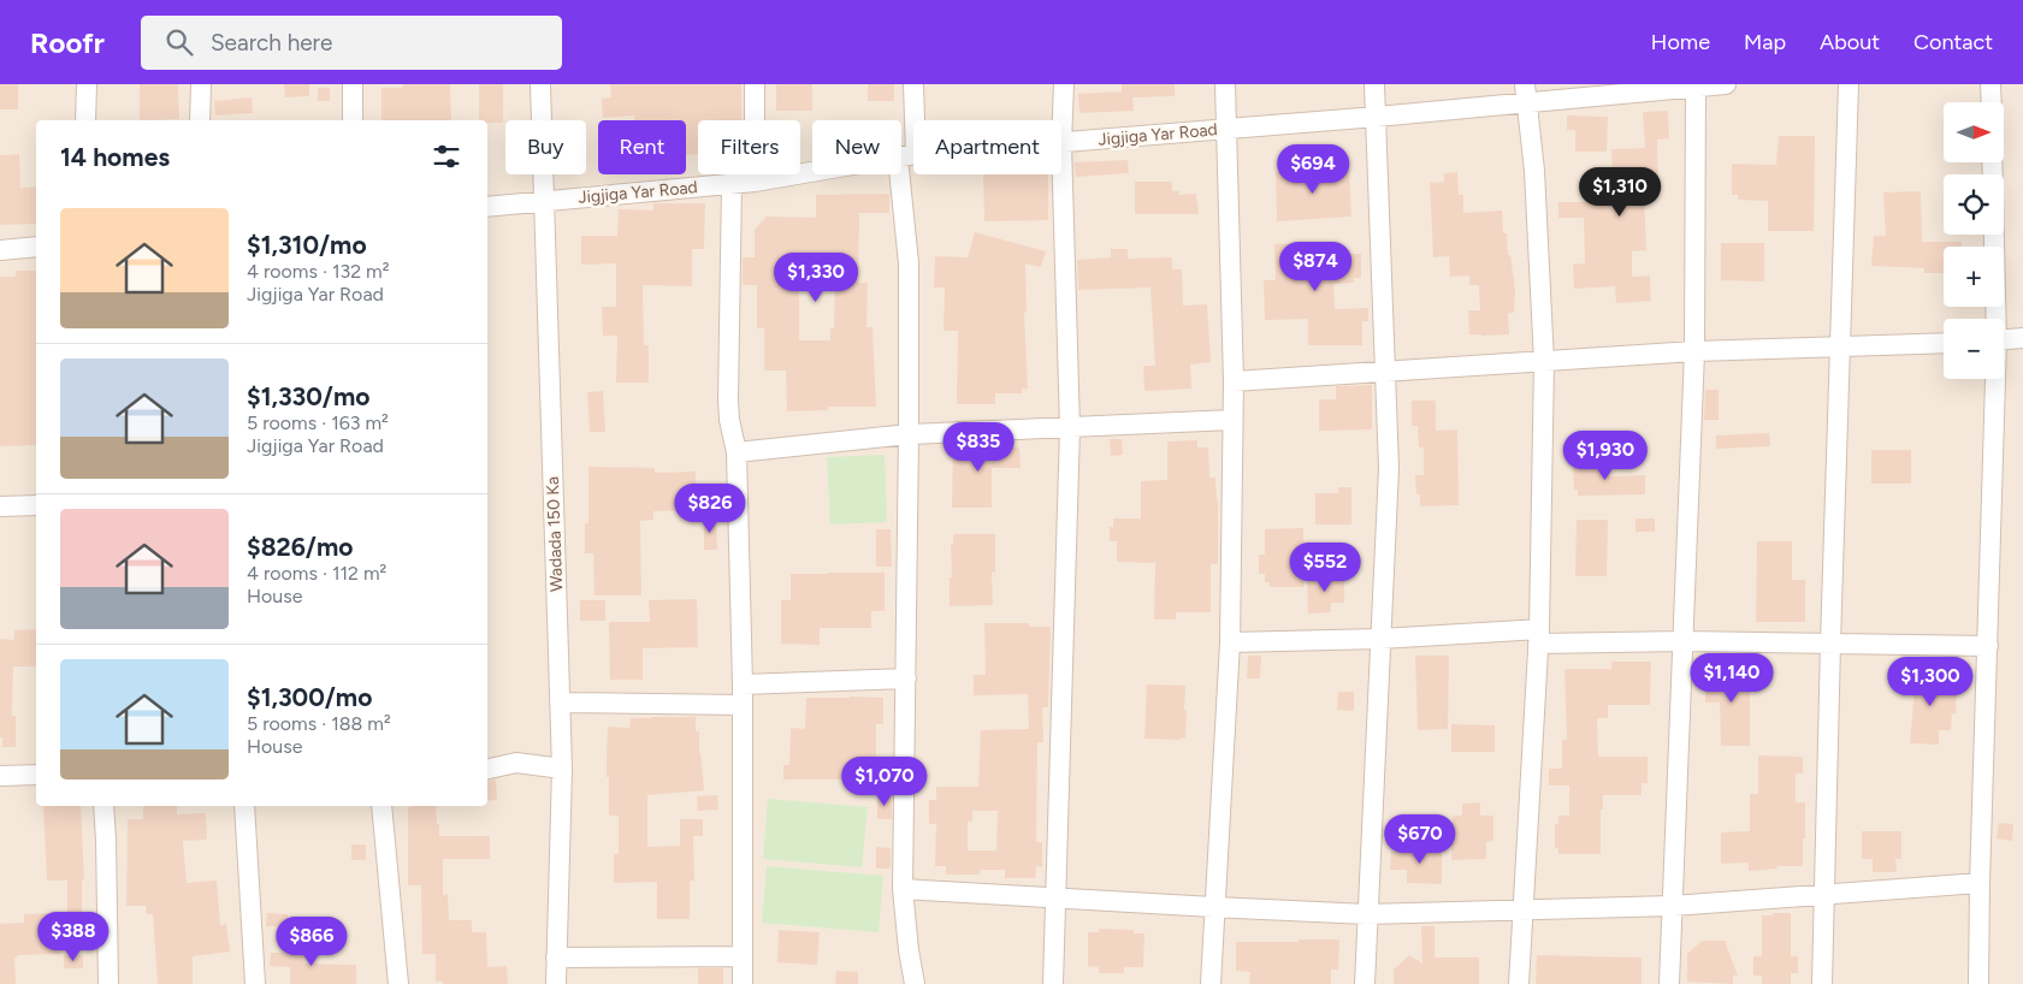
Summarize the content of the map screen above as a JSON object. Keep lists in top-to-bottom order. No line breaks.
{"streets":{"street":["Jigjiga Yar Road","Wadada 150 Ka"]},"crossings":[["Jigjiga Yar Road","Wadada 150 Ka"]],"north":"right","page":{"header":"Roofr","search":"Search here","nav":["Home","Map","About","Contact"],"map_buttons":["+","−"],"chip":["Buy","Rent","Filters","New","Apartment"],"heading":"14 homes","price":["$694","$1,310","$874","$1,330","$835","$1,930","$826","$552","$1,140","$1,300","$1,070","$670","$388","$866"],"list":[{"name":"$1,310/mo","note":"4 rooms · 132 m² · Jigjiga Yar Road"},{"name":"$1,330/mo","note":"5 rooms · 163 m² · Jigjiga Yar Road"},{"name":"$826/mo","note":"4 rooms · 112 m² · House"},{"name":"$1,300/mo","note":"5 rooms · 188 m² · House"}]}}
